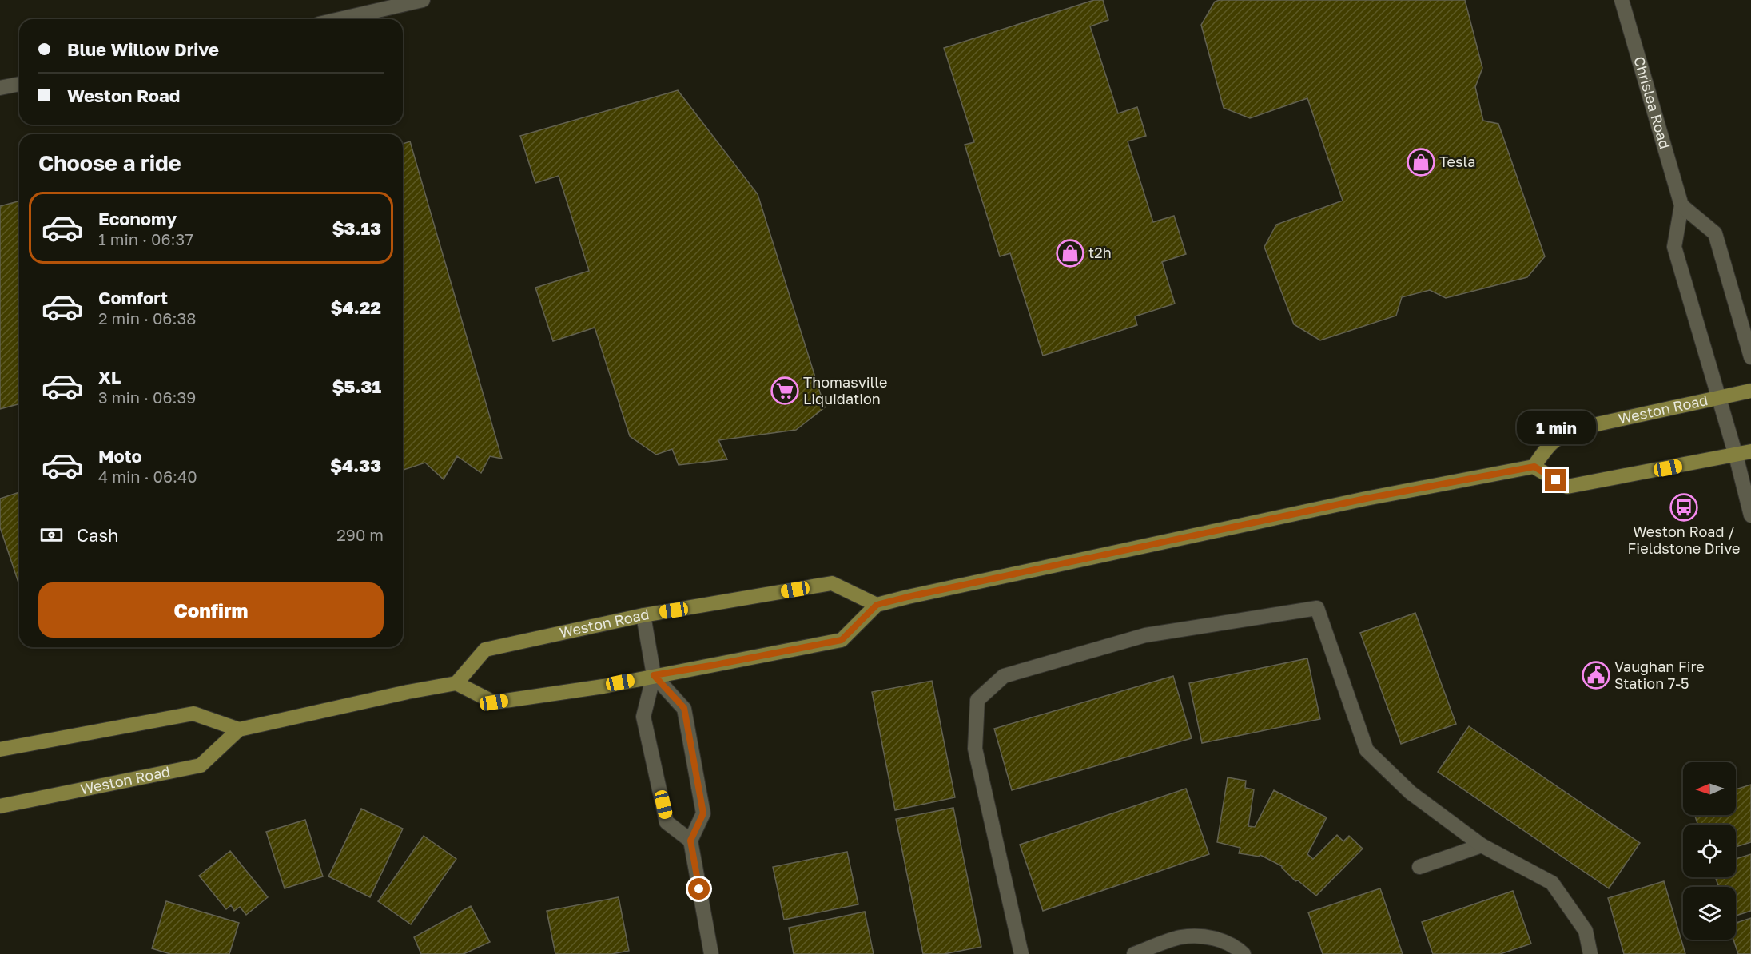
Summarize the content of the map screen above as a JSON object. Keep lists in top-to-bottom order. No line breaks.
{"streets":{"main road":["Weston Road"],"street":["Chrislea Road"]},"crossings":[["Chrislea Road","Weston Road"]],"places":{"shop":["Tesla","t2h"],"supermarket":["Thomasville Liquidation"],"bus stop":["Weston Road / Fieldstone Drive"],"public building":["Vaughan Fire Station 7-5"]},"north":"left","page":{"banner":["Blue Willow Drive","Weston Road"],"heading":"Choose a ride","list":[{"name":"Economy","note":"1 min · 06:37","value":"$3.13"},{"name":"Comfort","note":"2 min · 06:38","value":"$4.22"},{"name":"XL","note":"3 min · 06:39","value":"$5.31"},{"name":"Moto","note":"4 min · 06:40","value":"$4.33"}],"bubble":"1 min","pay":["Cash","290 m"],"buttons":"Confirm"}}
